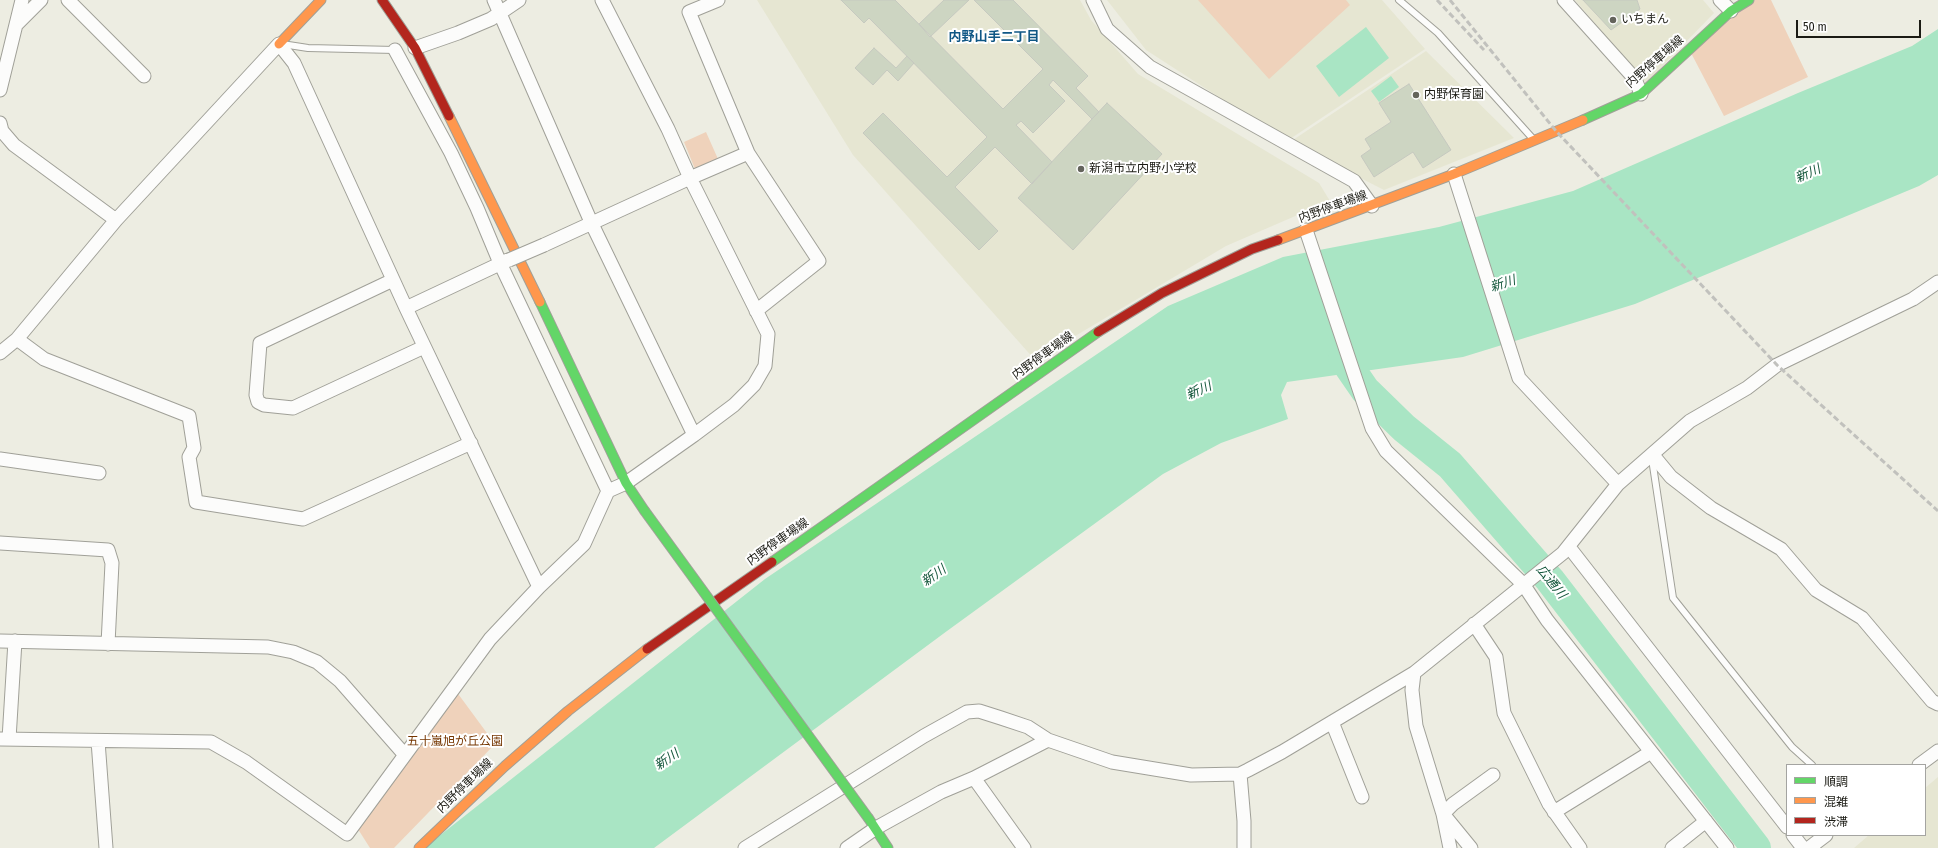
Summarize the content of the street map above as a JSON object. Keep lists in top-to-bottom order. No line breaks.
{"streets":{"main road":["内野停車場線"]},"districts":["内野山手二丁目"],"water":["新川","広通川"],"parks":["五十嵐旭が丘公園"],"places":["いちまん","内野保育園","新潟市立内野小学校"],"legend":["順調","混雑","渋滞"],"scale_bar":"50 m"}
